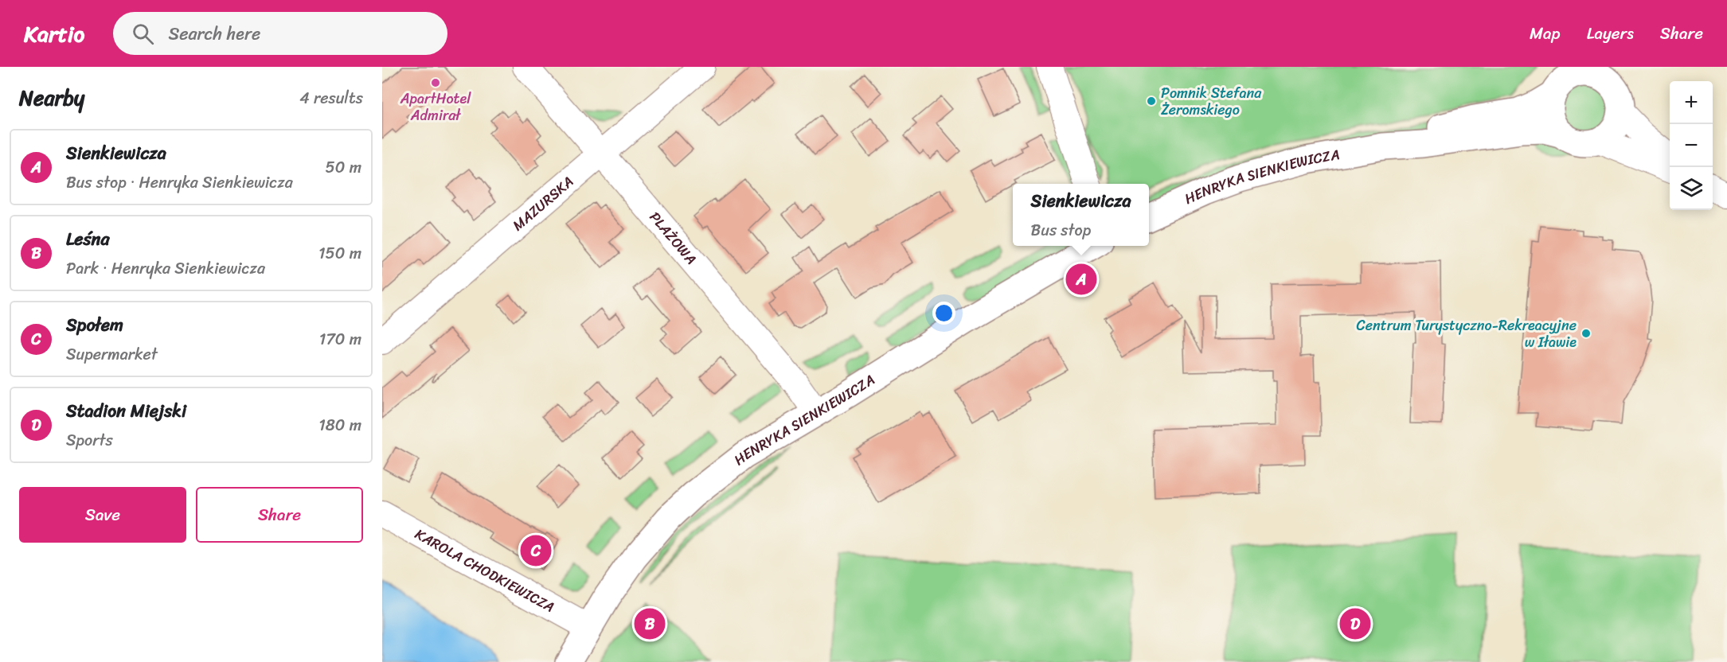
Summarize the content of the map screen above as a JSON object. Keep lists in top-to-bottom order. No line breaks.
{"streets":{"main road":["HENRYKA SIENKIEWICZA"],"street":["MAZURSKA","PLAŻOWA","KAROLA CHODKIEWICZA"]},"crossings":[["HENRYKA SIENKIEWICZA","PLAŻOWA"],["HENRYKA SIENKIEWICZA","KAROLA CHODKIEWICZA"],["MAZURSKA","PLAŻOWA"]],"places":["ApartHotel Admirał","Pomnik Stefana Żeromskiego","Centrum Turystyczno-Rekreacyjne w Iławie"],"page":{"header":"Kartio","search":"Search here","nav":["Map","Layers","Share"],"heading":["Nearby","4 results"],"map_buttons":["+","−"],"list":[{"mark":"A","name":"Sienkiewicza","note":"Bus stop · Henryka Sienkiewicza","value":"50 m"},{"mark":"B","name":"Leśna","note":"Park · Henryka Sienkiewicza","value":"150 m"},{"mark":"C","name":"Społem","note":"Supermarket","value":"170 m"},{"mark":"D","name":"Stadion Miejski","note":"Sports","value":"180 m"}],"popup":["Sienkiewicza","Bus stop"],"pins":["A","C","B","D"],"buttons":["Save","Share"]}}
